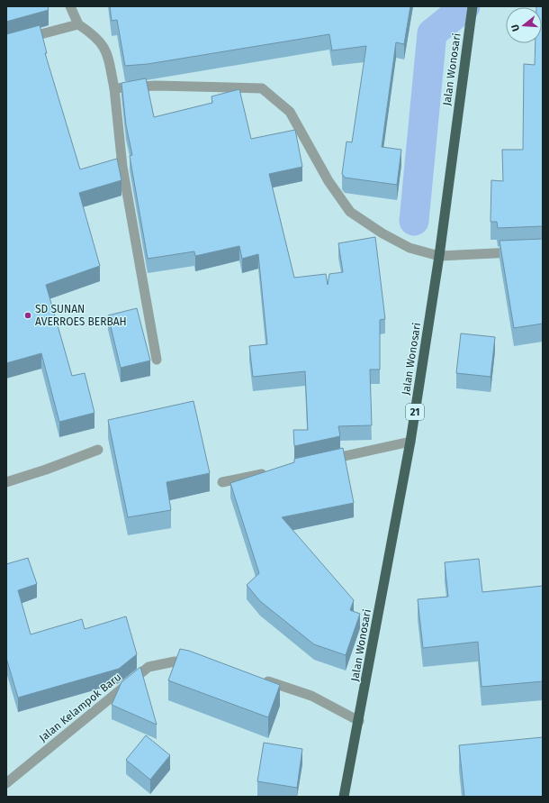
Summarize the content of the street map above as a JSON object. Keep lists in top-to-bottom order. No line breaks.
{"streets":{"highway":["Jalan Wonosari","21"],"street":["Jalan Kelampok Baru"]},"places":["SD SUNAN AVERROES BERBAH"],"north":"left"}
